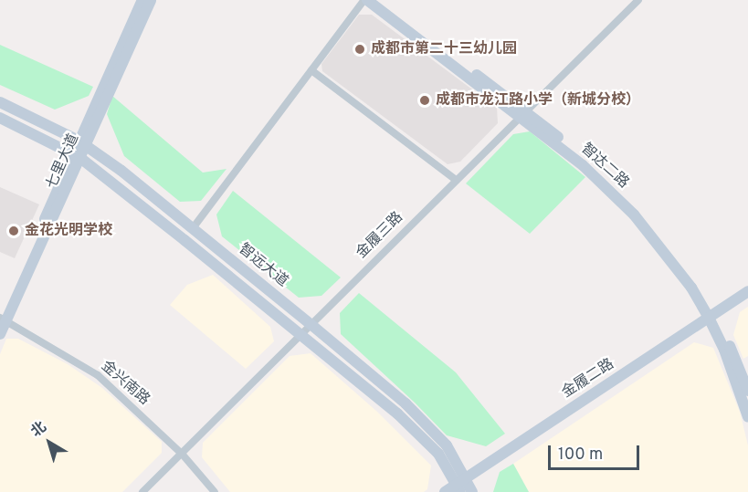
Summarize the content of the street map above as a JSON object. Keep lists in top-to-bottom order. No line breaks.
{"streets":{"main road":["七里大道","智达二路","智远大道","金履二路"],"street":["金履三路","金兴南路"]},"crossings":[["七里大道","智远大道"],["七里大道","金兴南路"],["智达二路","金履三路"],["智达二路","金履二路"],["金履三路","智远大道"],["金履三路","金兴南路"],["智远大道","金履二路"]],"places":["成都市第二十三幼儿园","成都市龙江路小学（新城分校）","金花光明学校"],"scale_bar":"100 m","north":"top left"}
